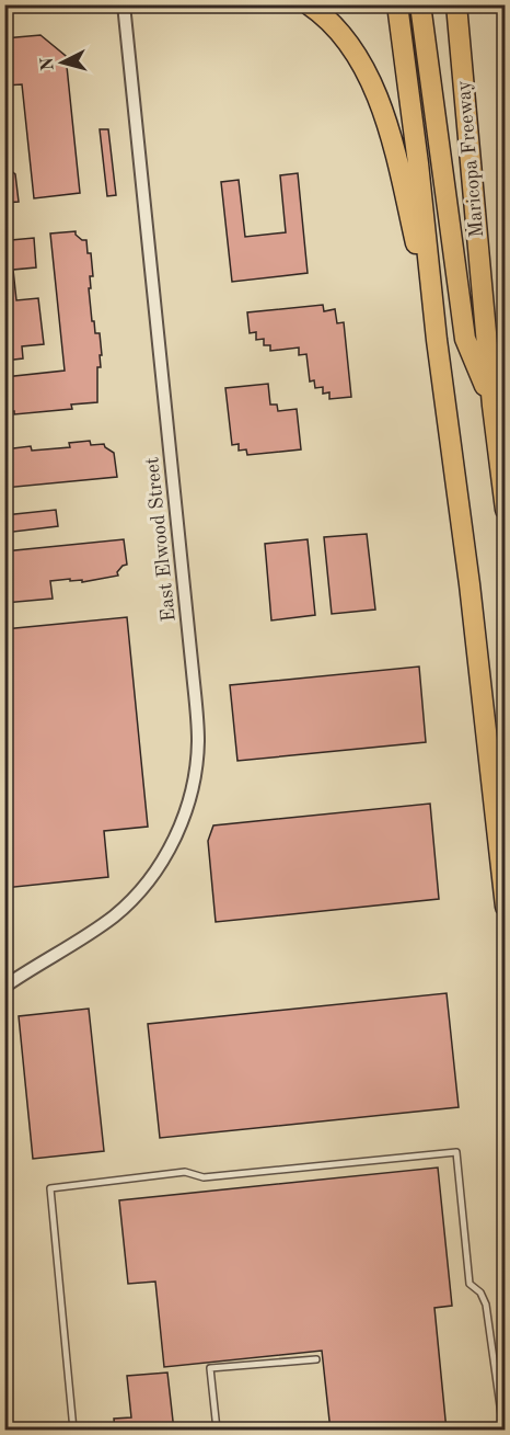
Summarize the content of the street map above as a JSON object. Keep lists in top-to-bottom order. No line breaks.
{"streets":{"highway":["Maricopa Freeway"],"street":["East Elwood Street"]},"north":"left"}
